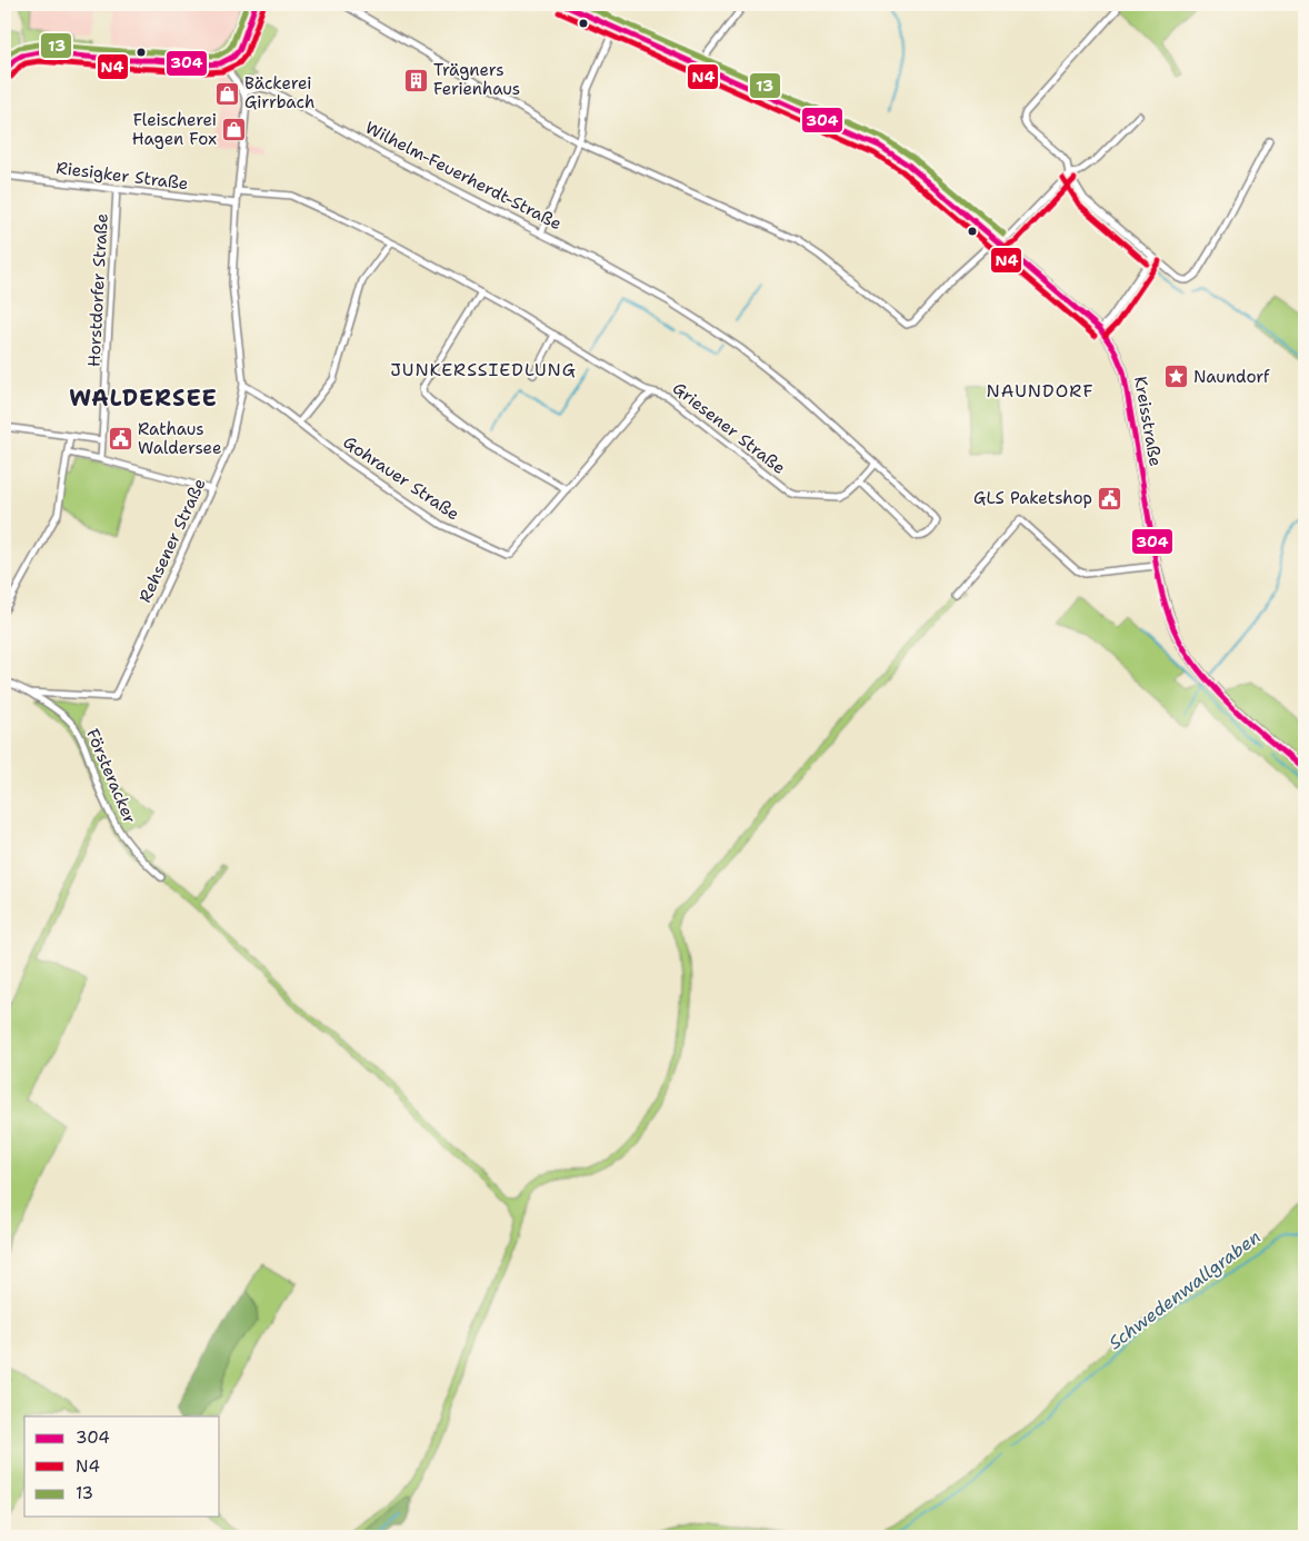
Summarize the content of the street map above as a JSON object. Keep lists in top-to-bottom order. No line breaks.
{"streets":{"main road":["Kreisstraße"],"street":["Riesigker Straße","Wilhelm-Feuerherdt-Straße","Horstdorfer Straße","Griesener Straße","Gohrauer Straße","Rehsener Straße","Försteracker"]},"crossings":[["Riesigker Straße","Horstdorfer Straße"],["Riesigker Straße","Rehsener Straße"],["Wilhelm-Feuerherdt-Straße","Griesener Straße"],["Wilhelm-Feuerherdt-Straße","Rehsener Straße"],["Griesener Straße","Gohrauer Straße"],["Griesener Straße","Rehsener Straße"],["Gohrauer Straße","Rehsener Straße"],["Rehsener Straße","Försteracker"]],"districts":["JUNKERSSIEDLUNG","NAUNDORF","WALDERSEE"],"water":["Schwedenwallgraben"],"places":{"building":["Trägners Ferienhaus"],"shop":["Bäckerei Girrbach","Fleischerei Hagen Fox"],"place":["Naundorf"],"public building":["Rathaus Waldersee","GLS Paketshop"]},"lines":["transit line 304","transit line 13","transit line N4"],"legend":["304","N4","13"]}
